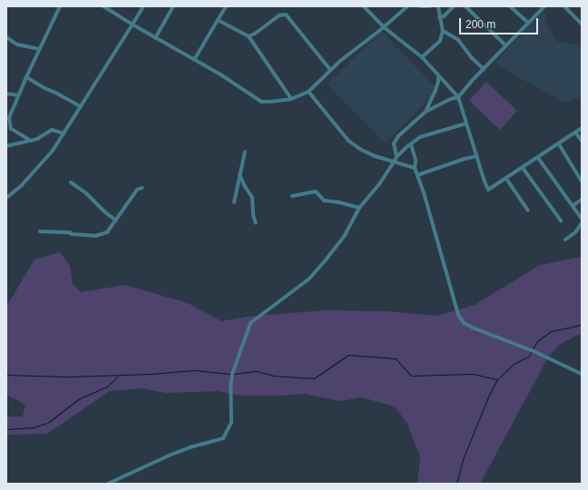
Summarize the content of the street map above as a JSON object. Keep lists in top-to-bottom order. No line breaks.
{"scale_bar":"200 m"}
